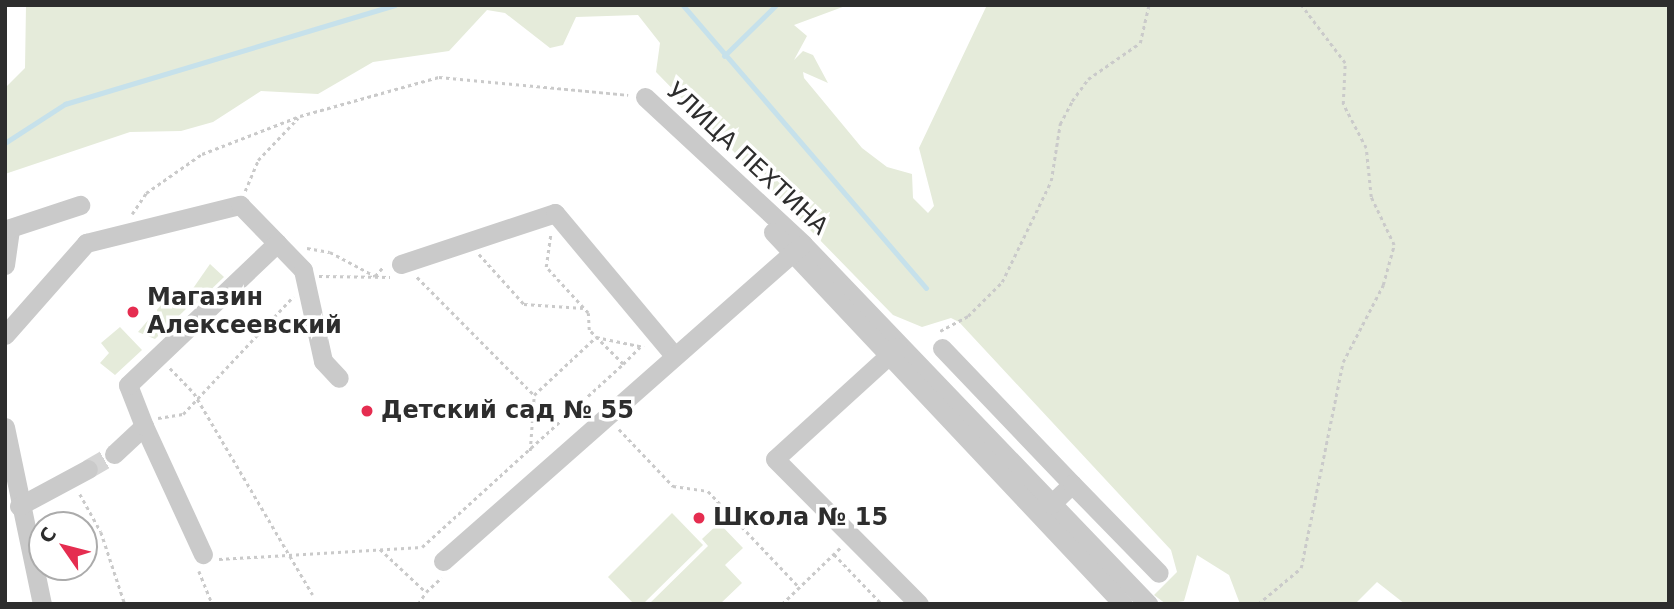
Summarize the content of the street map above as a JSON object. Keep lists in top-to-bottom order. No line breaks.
{"streets":{"street":["УЛИЦА ПЕХТИНА"]},"places":["Магазин Алексеевский","Детский сад № 55","Школа № 15"],"north":"top left"}
